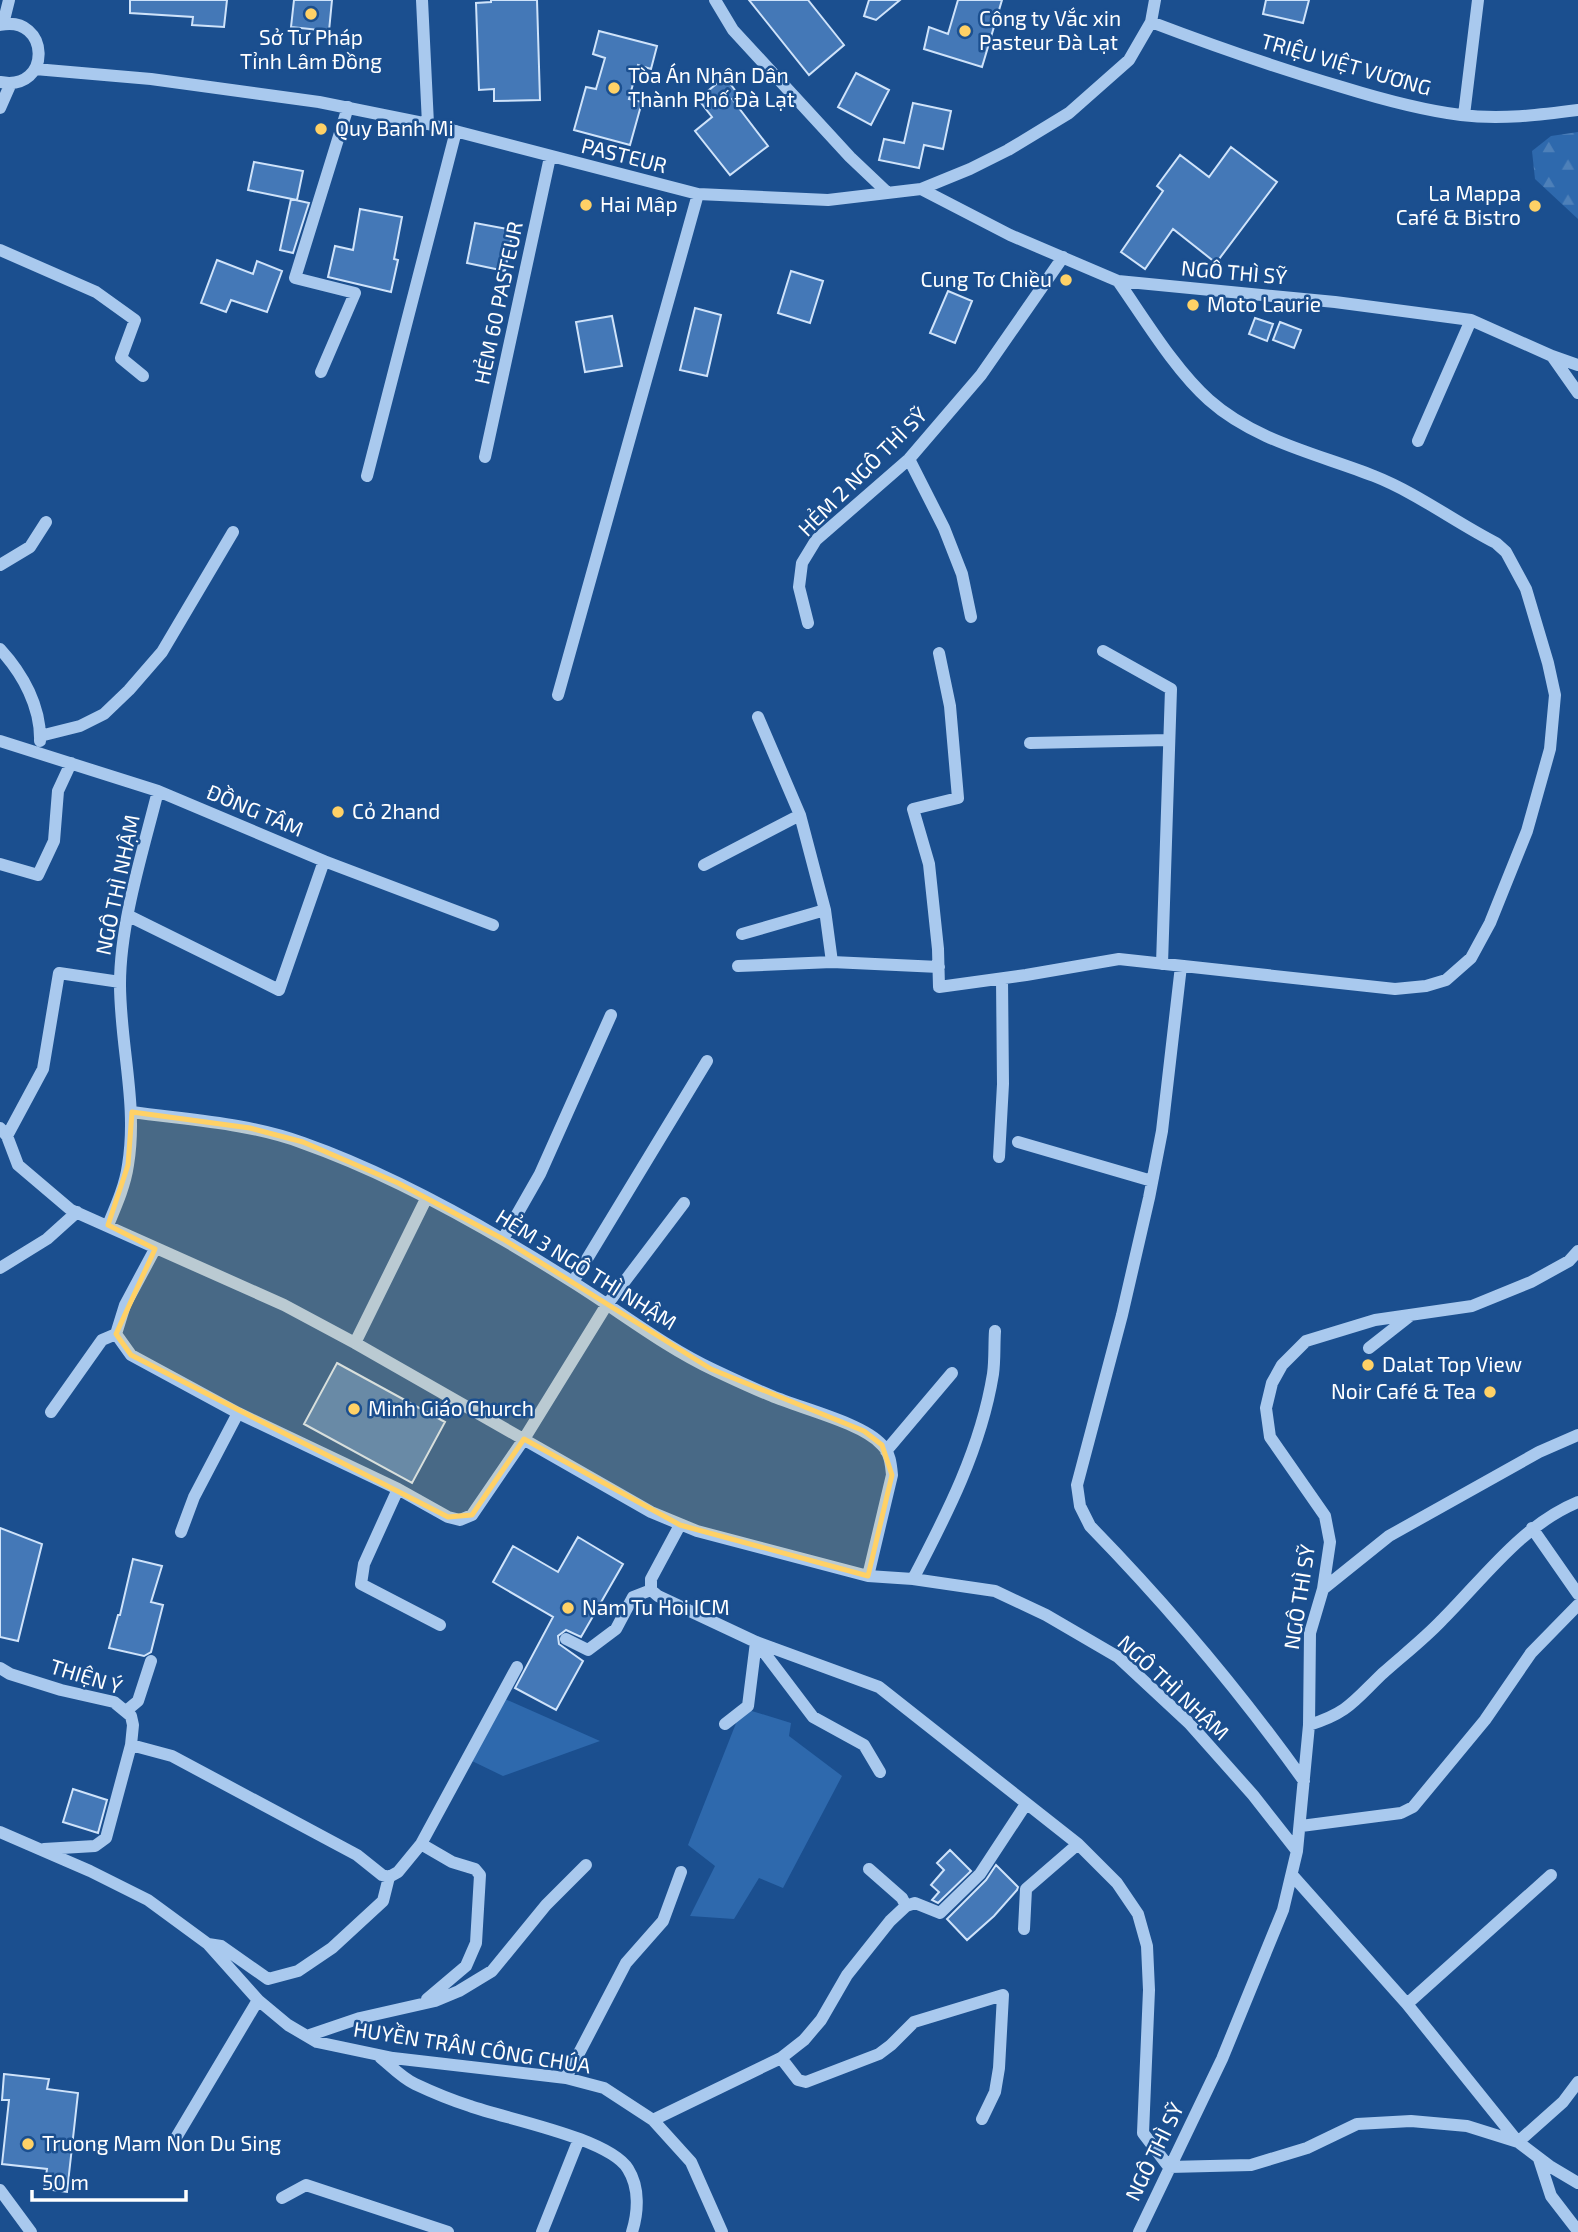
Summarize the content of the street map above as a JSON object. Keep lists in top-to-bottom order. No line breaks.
{"streets":{"street":["TRIỆU VIỆT VƯƠNG","PASTEUR","NGÔ THÌ SỸ","HẺM 60 PASTEUR","HẺM 2 NGÔ THÌ SỸ","ĐỒNG TÂM","NGÔ THÌ NHẬM","HẺM 3 NGÔ THÌ NHẬM","THIỆN Ý","HUYỀN TRÂN CÔNG CHÚA"]},"crossings":[["TRIỆU VIỆT VƯƠNG","PASTEUR"],["PASTEUR","NGÔ THÌ SỸ"],["PASTEUR","HẺM 60 PASTEUR"],["NGÔ THÌ SỸ","HẺM 2 NGÔ THÌ SỸ"],["NGÔ THÌ SỸ","NGÔ THÌ NHẬM"],["ĐỒNG TÂM","NGÔ THÌ NHẬM"],["NGÔ THÌ NHẬM","HẺM 3 NGÔ THÌ NHẬM"]],"places":["Sở Tư Pháp Tỉnh Lâm Đồng","Công ty Vắc xin Pasteur Đà Lạt","Tòa Án Nhân Dân Thành Phố Đà Lạt","Quy Banh Mi","Hai Mâp","La Mappa Café & Bistro","Cung Tơ Chiều","Moto Laurie","Cỏ 2hand","Dalat Top View","Noir Café & Tea","Minh Giáo Church","Nam Tu Hoi ICM","Truong Mam Non Du Sing"],"scale_bar":"50 m"}
